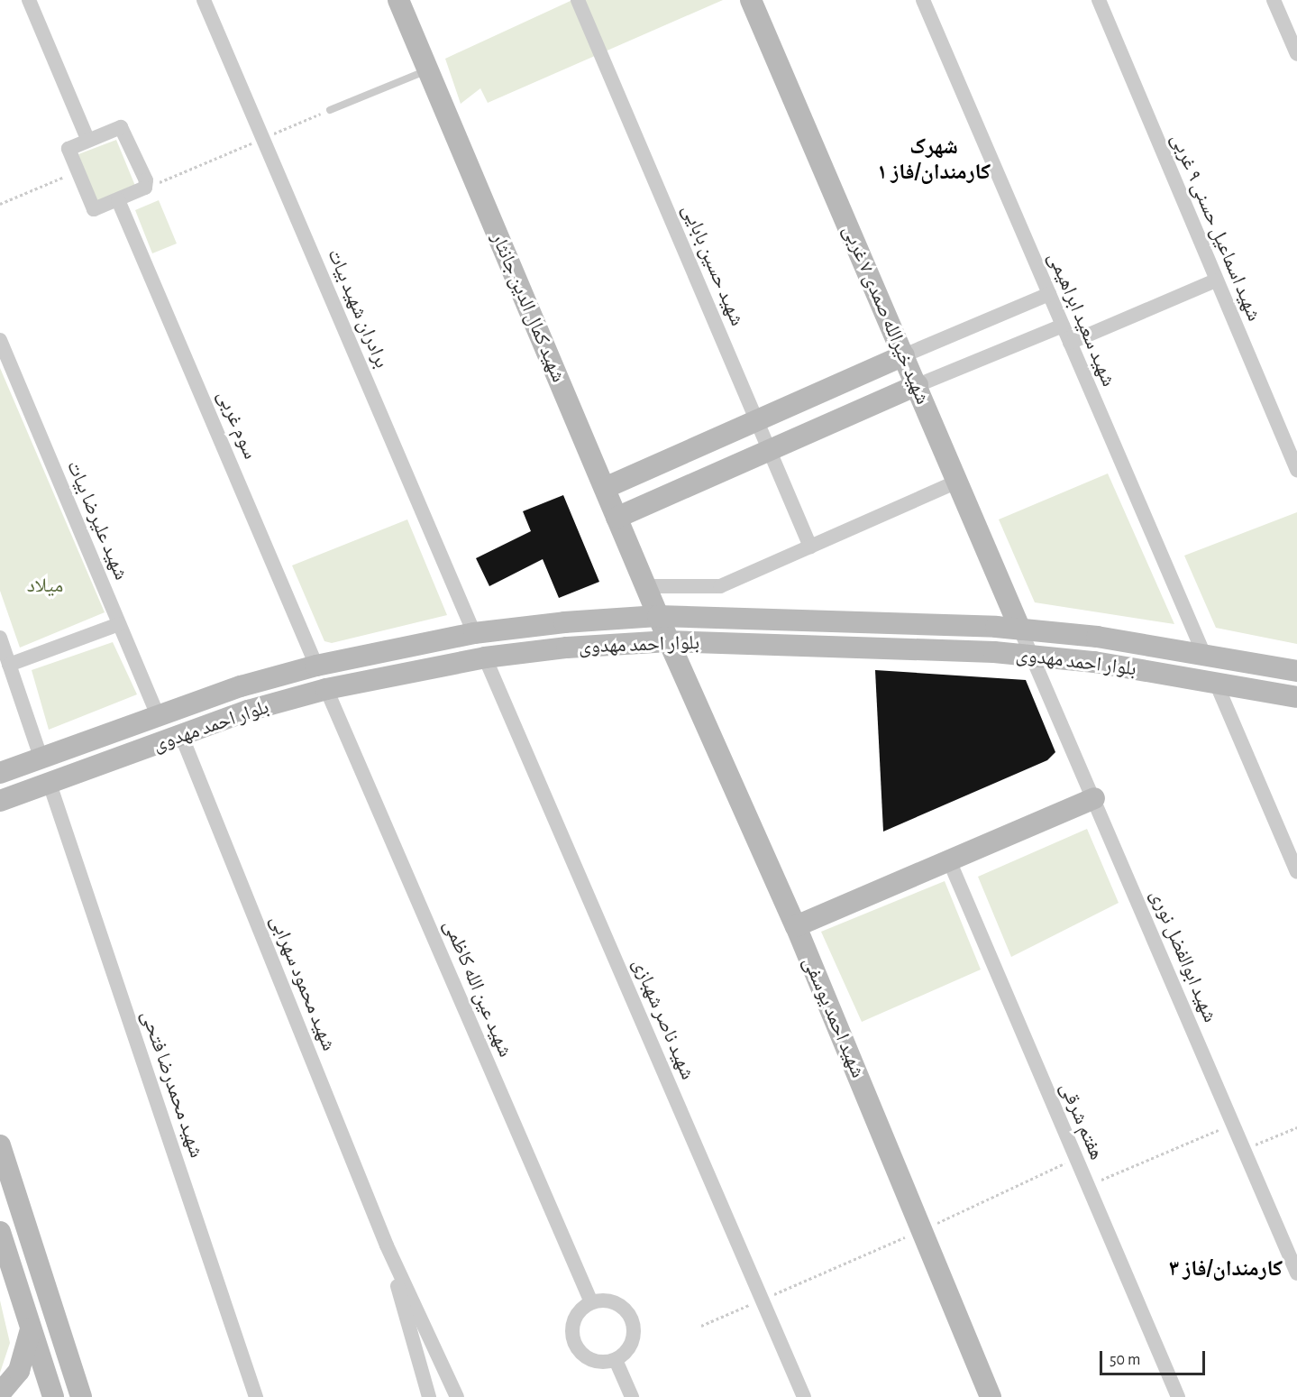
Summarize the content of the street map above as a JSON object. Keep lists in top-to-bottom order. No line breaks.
{"streets":{"main road":["شهید کمال الدین جانثار","شهید خیرالله صمدی ۷ غربی","بلوار احمد مهدوی","شهید احمد یوسفی"],"street":["شهید اسماعیل حسنی ۹ غربی","شهید حسین بابایی","برادران شهید بیات","شهید سعید ابراهیمی","سوم غربی","شهید علیرضا بیات","شهید ابوالفضل نوری","شهید محمود سهرابی","شهید عین الله کاظمی","شهید ناصر شهبازی","شهید محمدرضا فتحی","هفتم شرقی"]},"crossings":[["شهید کمال الدین جانثار","بلوار احمد مهدوی"],["شهید کمال الدین جانثار","شهید احمد یوسفی"],["برادران شهید بیات","بلوار احمد مهدوی"],["شهید خیرالله صمدی ۷ غربی","بلوار احمد مهدوی"],["شهید خیرالله صمدی ۷ غربی","شهید ابوالفضل نوری"],["شهید سعید ابراهیمی","بلوار احمد مهدوی"],["سوم غربی","بلوار احمد مهدوی"],["شهید علیرضا بیات","بلوار احمد مهدوی"],["بلوار احمد مهدوی","شهید ابوالفضل نوری"],["بلوار احمد مهدوی","شهید محمود سهرابی"],["بلوار احمد مهدوی","شهید عین الله کاظمی"],["بلوار احمد مهدوی","شهید احمد یوسفی"],["بلوار احمد مهدوی","شهید ناصر شهبازی"],["بلوار احمد مهدوی","شهید محمدرضا فتحی"]],"districts":["شهرک کارمندان/فاز ۱","کارمندان/فاز ۳"],"parks":["میلاد"],"scale_bar":"50 m"}
